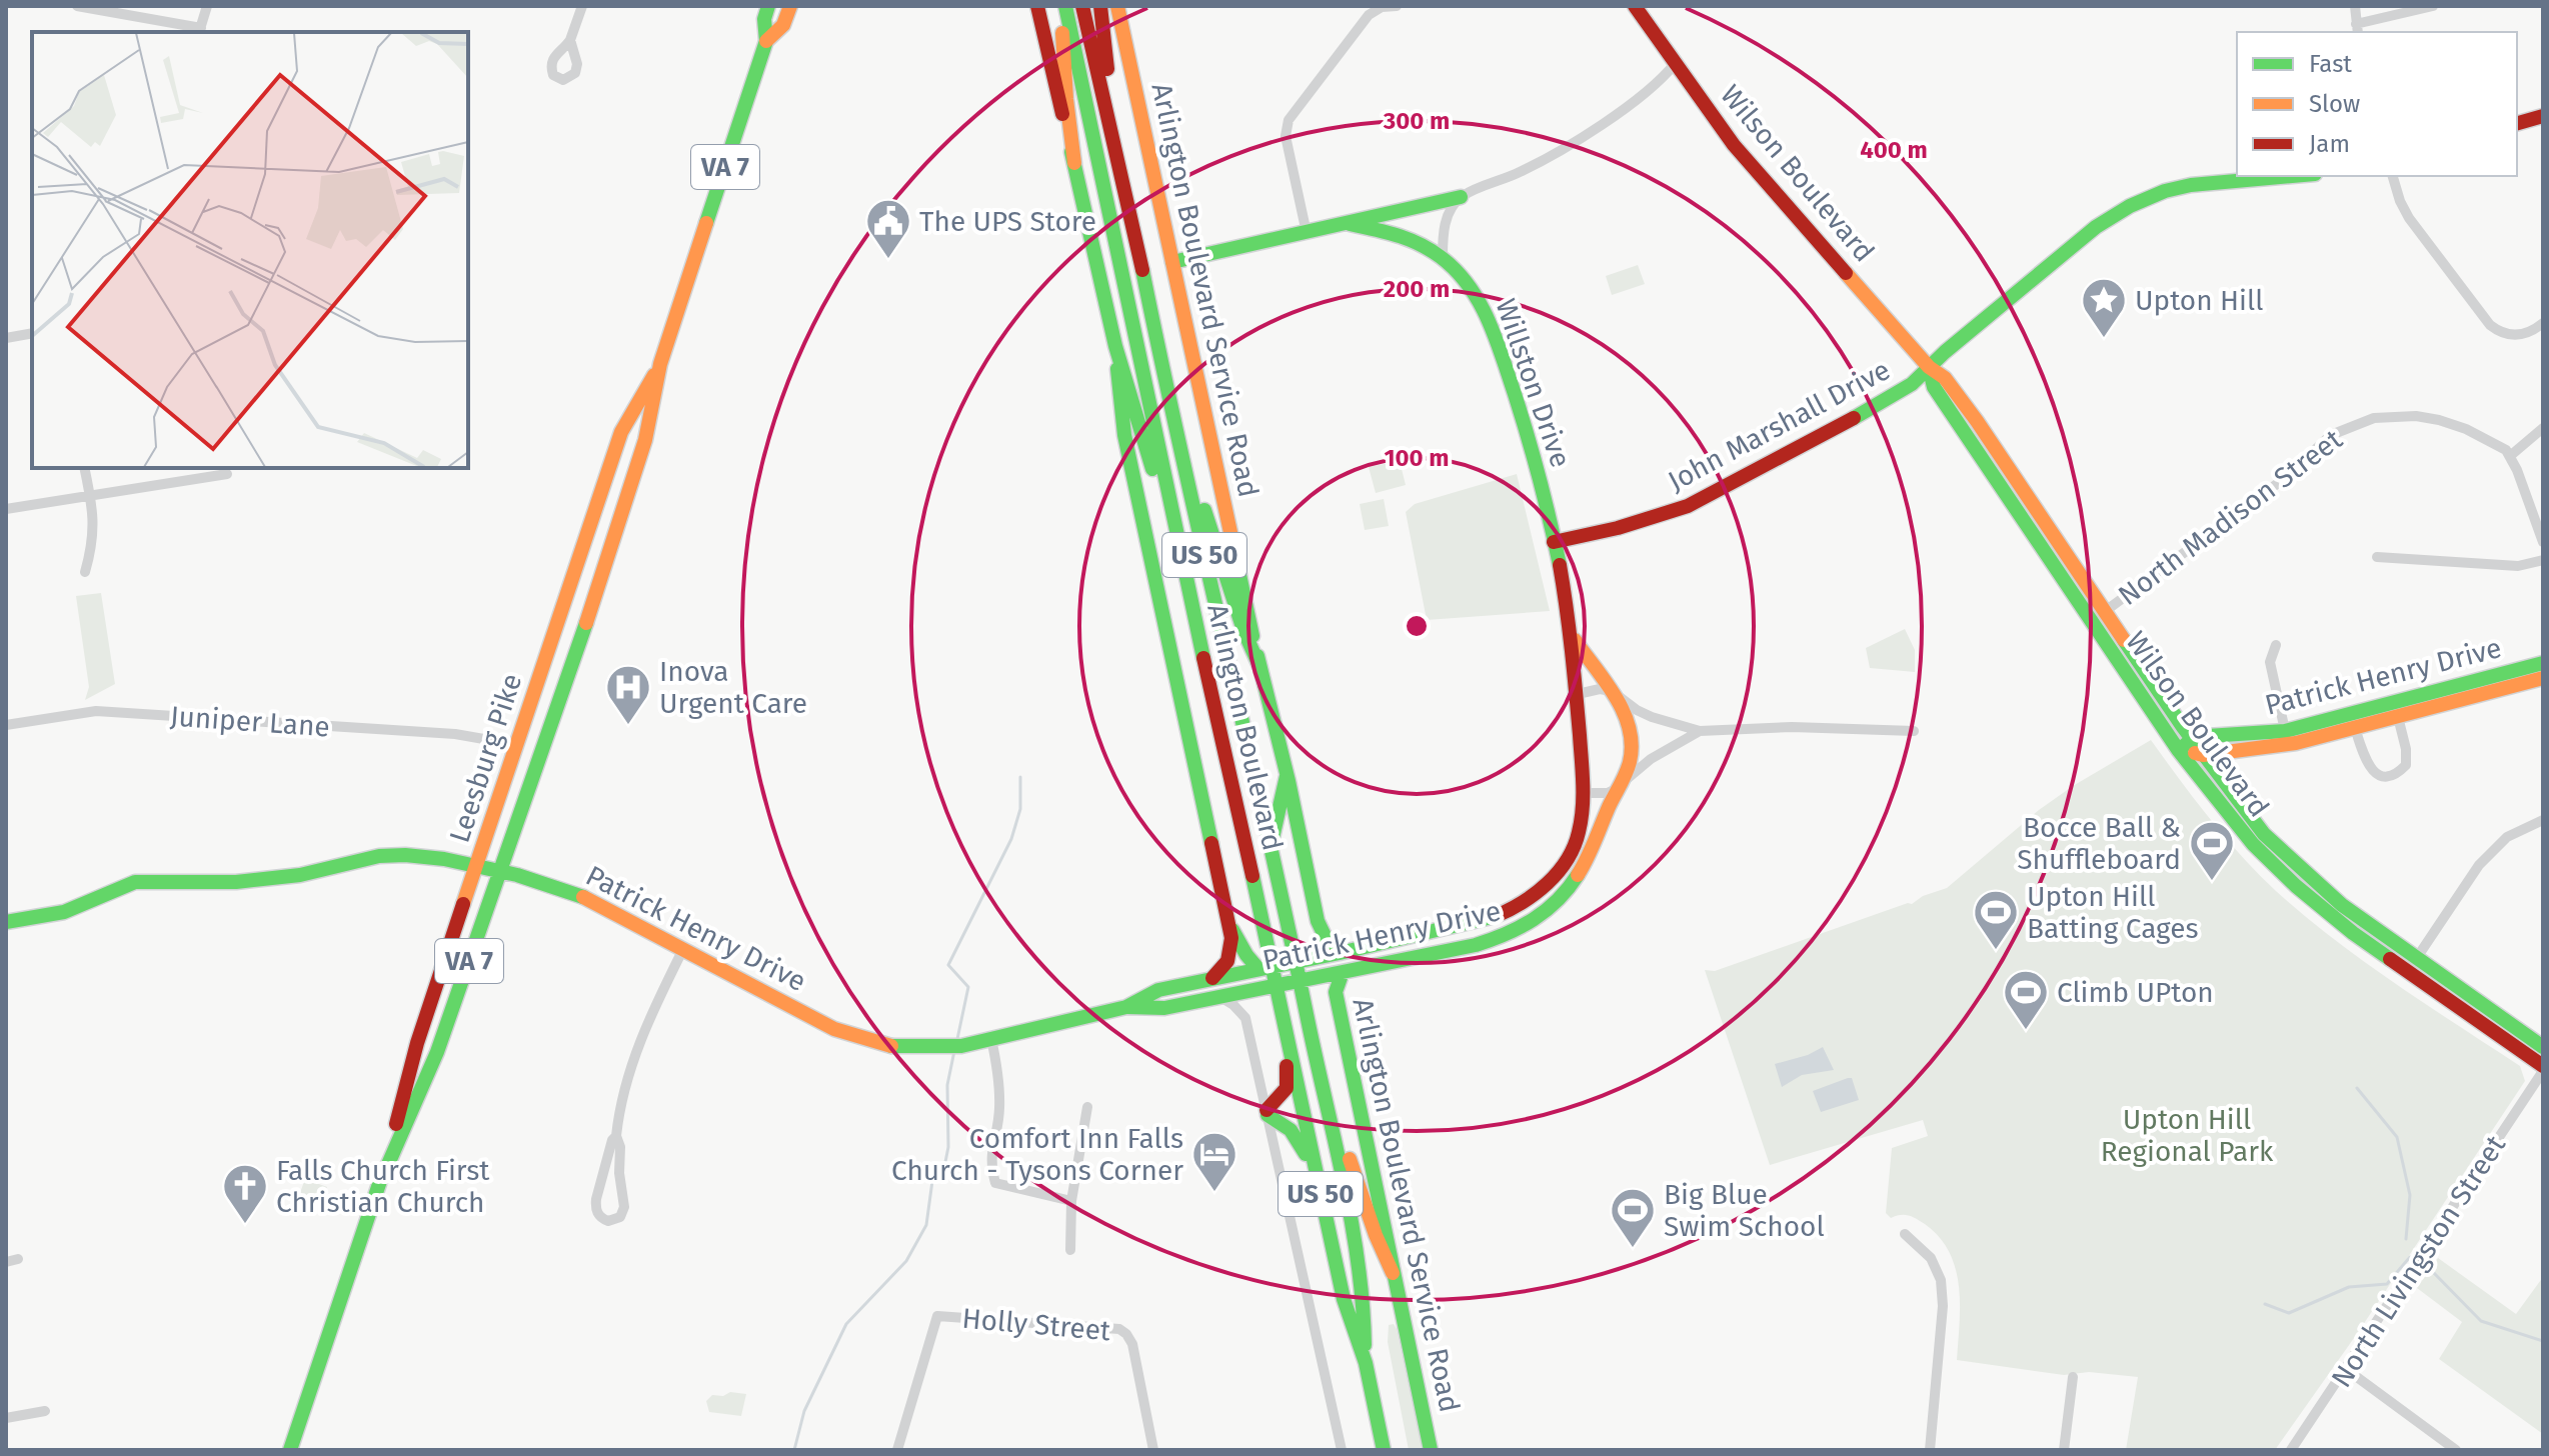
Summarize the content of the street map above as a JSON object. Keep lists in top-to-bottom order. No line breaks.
{"streets":{"main road":["VA 7","Wilson Boulevard","Arlington Boulevard Service Road","Willston Drive","John Marshall Drive","US 50","Patrick Henry Drive","Arlington Boulevard","Leesburg Pike"],"street":["North Madison Street","Juniper Lane","North Livingston Street","Holly Street"]},"crossings":[["Wilson Boulevard","John Marshall Drive"],["Wilson Boulevard","North Madison Street"],["Wilson Boulevard","Patrick Henry Drive"],["Wilson Boulevard","North Livingston Street"],["Arlington Boulevard Service Road","Patrick Henry Drive"],["Willston Drive","John Marshall Drive"],["Willston Drive","Patrick Henry Drive"],["Patrick Henry Drive","Arlington Boulevard"],["Patrick Henry Drive","Leesburg Pike"]],"parks":["Upton Hill Regional Park"],"places":{"public building":["The UPS Store"],"place":["Upton Hill"],"hospital":["Inova Urgent Care"],"sports":["Bocce Ball & Shuffleboard","Upton Hill Batting Cages","Climb UPton","Big Blue Swim School"],"hotel":["Comfort Inn Falls Church - Tysons Corner"],"church":["Falls Church First Christian Church"]},"legend":["Fast","Slow","Jam"],"rings":["300 m","400 m","200 m","100 m"]}
